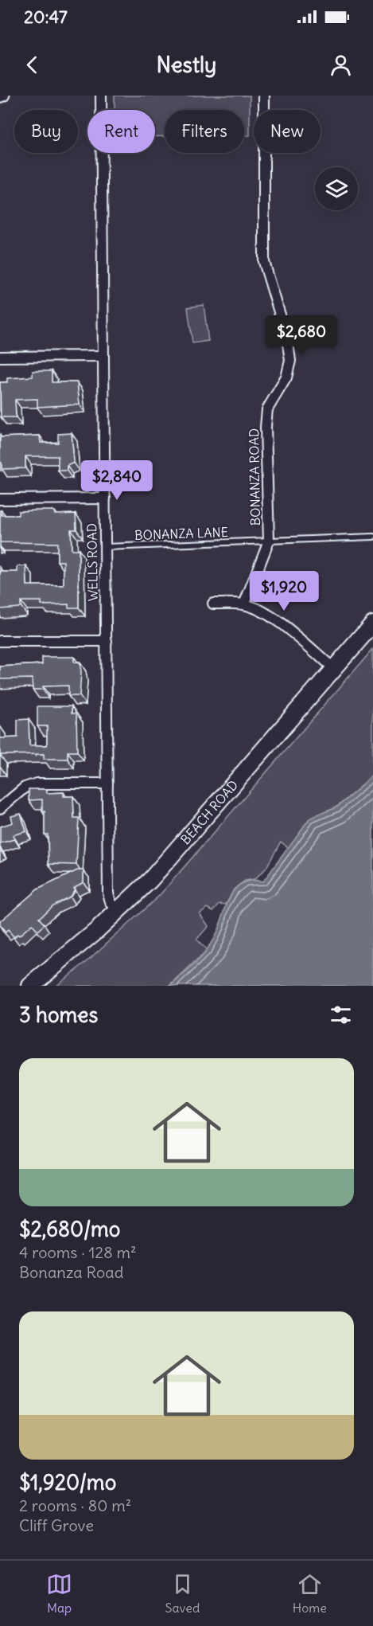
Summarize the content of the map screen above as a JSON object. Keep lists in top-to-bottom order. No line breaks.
{"streets":{"main road":["BEACH ROAD"],"street":["BONANZA ROAD","WELLS ROAD"],"lane":["BONANZA LANE"]},"crossings":[["BONANZA ROAD","BONANZA LANE"],["BONANZA LANE","WELLS ROAD"],["WELLS ROAD","BEACH ROAD"]],"page":{"status":"20:47","header":"Nestly","chip":["Buy","Rent","Filters","New"],"price":["$2,680","$2,840","$1,920"],"heading":"3 homes","list":[{"name":"$2,680/mo","note":"4 rooms · 128 m² · Bonanza Road"},{"name":"$1,920/mo","note":"2 rooms · 80 m² · Cliff Grove"}],"tabs":["Map","Saved","Home"]}}
